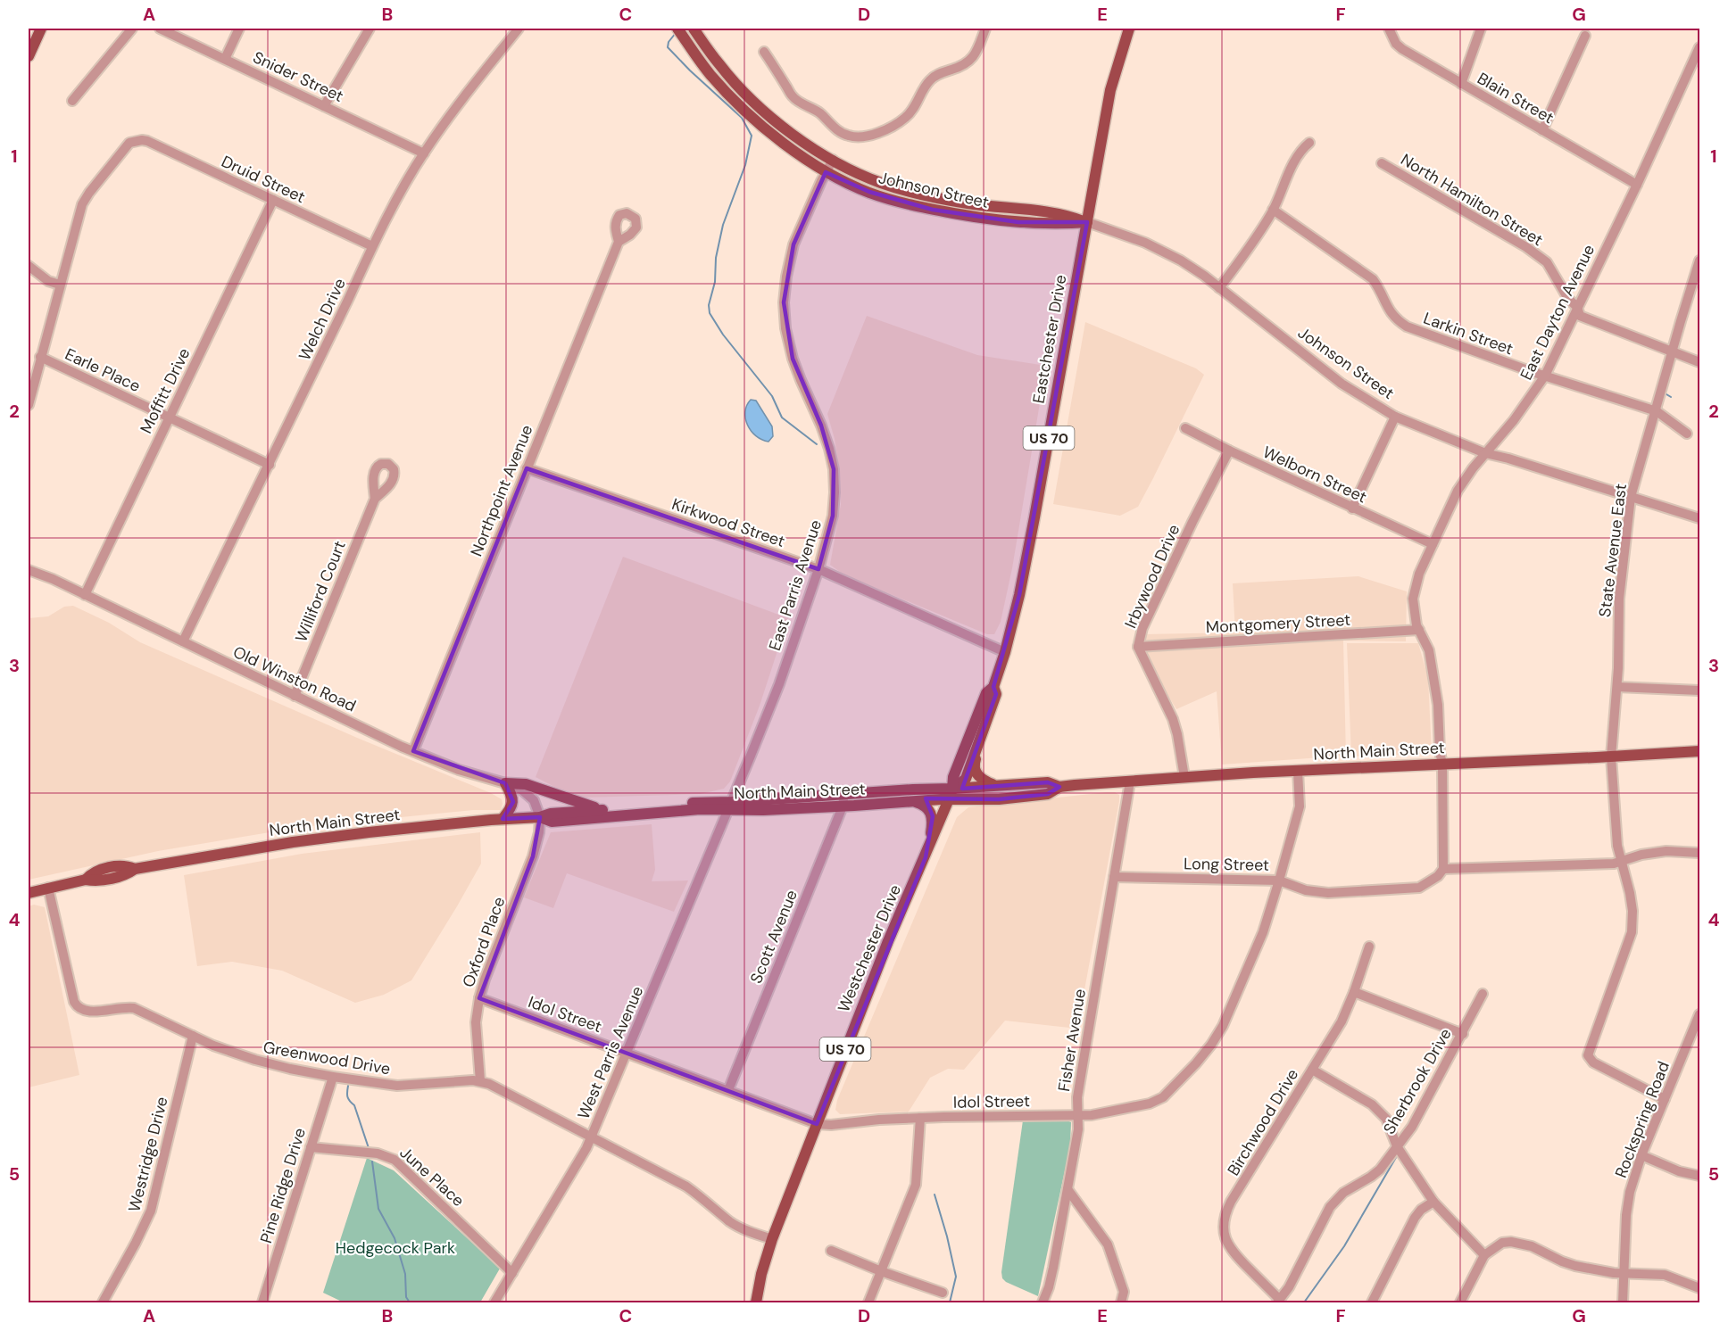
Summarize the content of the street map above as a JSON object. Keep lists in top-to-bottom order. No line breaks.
{"streets":{"main road":["Johnson Street","Eastchester Drive","US 70","North Main Street","Westchester Drive"],"street":["Snider Street","Blain Street","Druid Street","North Hamilton Street","East Dayton Avenue","Welch Drive","Larkin Street","Earle Place","Moffitt Drive","Welborn Street","Northpoint Avenue","Kirkwood Street","State Avenue East","Irbywood Drive","East Parris Avenue","Williford Court","Montgomery Street","Old Winston Road","Long Street","Scott Avenue","Oxford Place","Idol Street","Fisher Avenue","West Parris Avenue","Greenwood Drive","Sherbrook Drive","Rockspring Road","Birchwood Drive","Westridge Drive","June Place","Pine Ridge Drive"]},"crossings":[["Snider Street","Welch Drive"],["Blain Street","East Dayton Avenue"],["Druid Street","Welch Drive"],["Druid Street","Moffitt Drive"],["Johnson Street","East Dayton Avenue"],["Johnson Street","Eastchester Drive"],["Johnson Street","State Avenue East"],["Johnson Street","East Parris Avenue"],["North Hamilton Street","East Dayton Avenue"],["North Hamilton Street","State Avenue East"],["East Dayton Avenue","Larkin Street"],["East Dayton Avenue","Welborn Street"],["East Dayton Avenue","Montgomery Street"],["East Dayton Avenue","North Main Street"],["East Dayton Avenue","Long Street"],["Welch Drive","Earle Place"],["Welch Drive","Old Winston Road"],["Larkin Street","State Avenue East"],["Eastchester Drive","Kirkwood Street"],["Eastchester Drive","North Main Street"],["Eastchester Drive","Westchester Drive"],["Earle Place","Moffitt Drive"],["Moffitt Drive","Old Winston Road"],["Welborn Street","Irbywood Drive"],["Northpoint Avenue","Kirkwood Street"],["Northpoint Avenue","Old Winston Road"],["Kirkwood Street","East Parris Avenue"],["State Avenue East","North Main Street"],["State Avenue East","Rockspring Road"],["Irbywood Drive","Montgomery Street"],["Irbywood Drive","North Main Street"],["East Parris Avenue","North Main Street"],["East Parris Avenue","West Parris Avenue"],["Williford Court","Old Winston Road"],["Old Winston Road","North Main Street"],["Old Winston Road","Oxford Place"],["North Main Street","Scott Avenue"],["North Main Street","Oxford Place"],["North Main Street","Westchester Drive"],["North Main Street","Idol Street"],["North Main Street","Fisher Avenue"],["North Main Street","West Parris Avenue"],["North Main Street","Greenwood Drive"],["Long Street","Idol Street"],["Long Street","Fisher Avenue"],["Scott Avenue","Idol Street"],["Oxford Place","Idol Street"],["Oxford Place","Greenwood Drive"],["Westchester Drive","Idol Street"],["Westchester Drive","Greenwood Drive"],["Idol Street","Fisher Avenue"],["Idol Street","West Parris Avenue"],["West Parris Avenue","Greenwood Drive"],["West Parris Avenue","June Place"],["Greenwood Drive","Westridge Drive"],["Greenwood Drive","Pine Ridge Drive"],["Sherbrook Drive","Birchwood Drive"],["June Place","Pine Ridge Drive"]],"parks":["Hedgecock Park"],"grid":{"columns":["A","B","C","D","E","F","G"],"rows":["1","2","3","4","5"]}}
